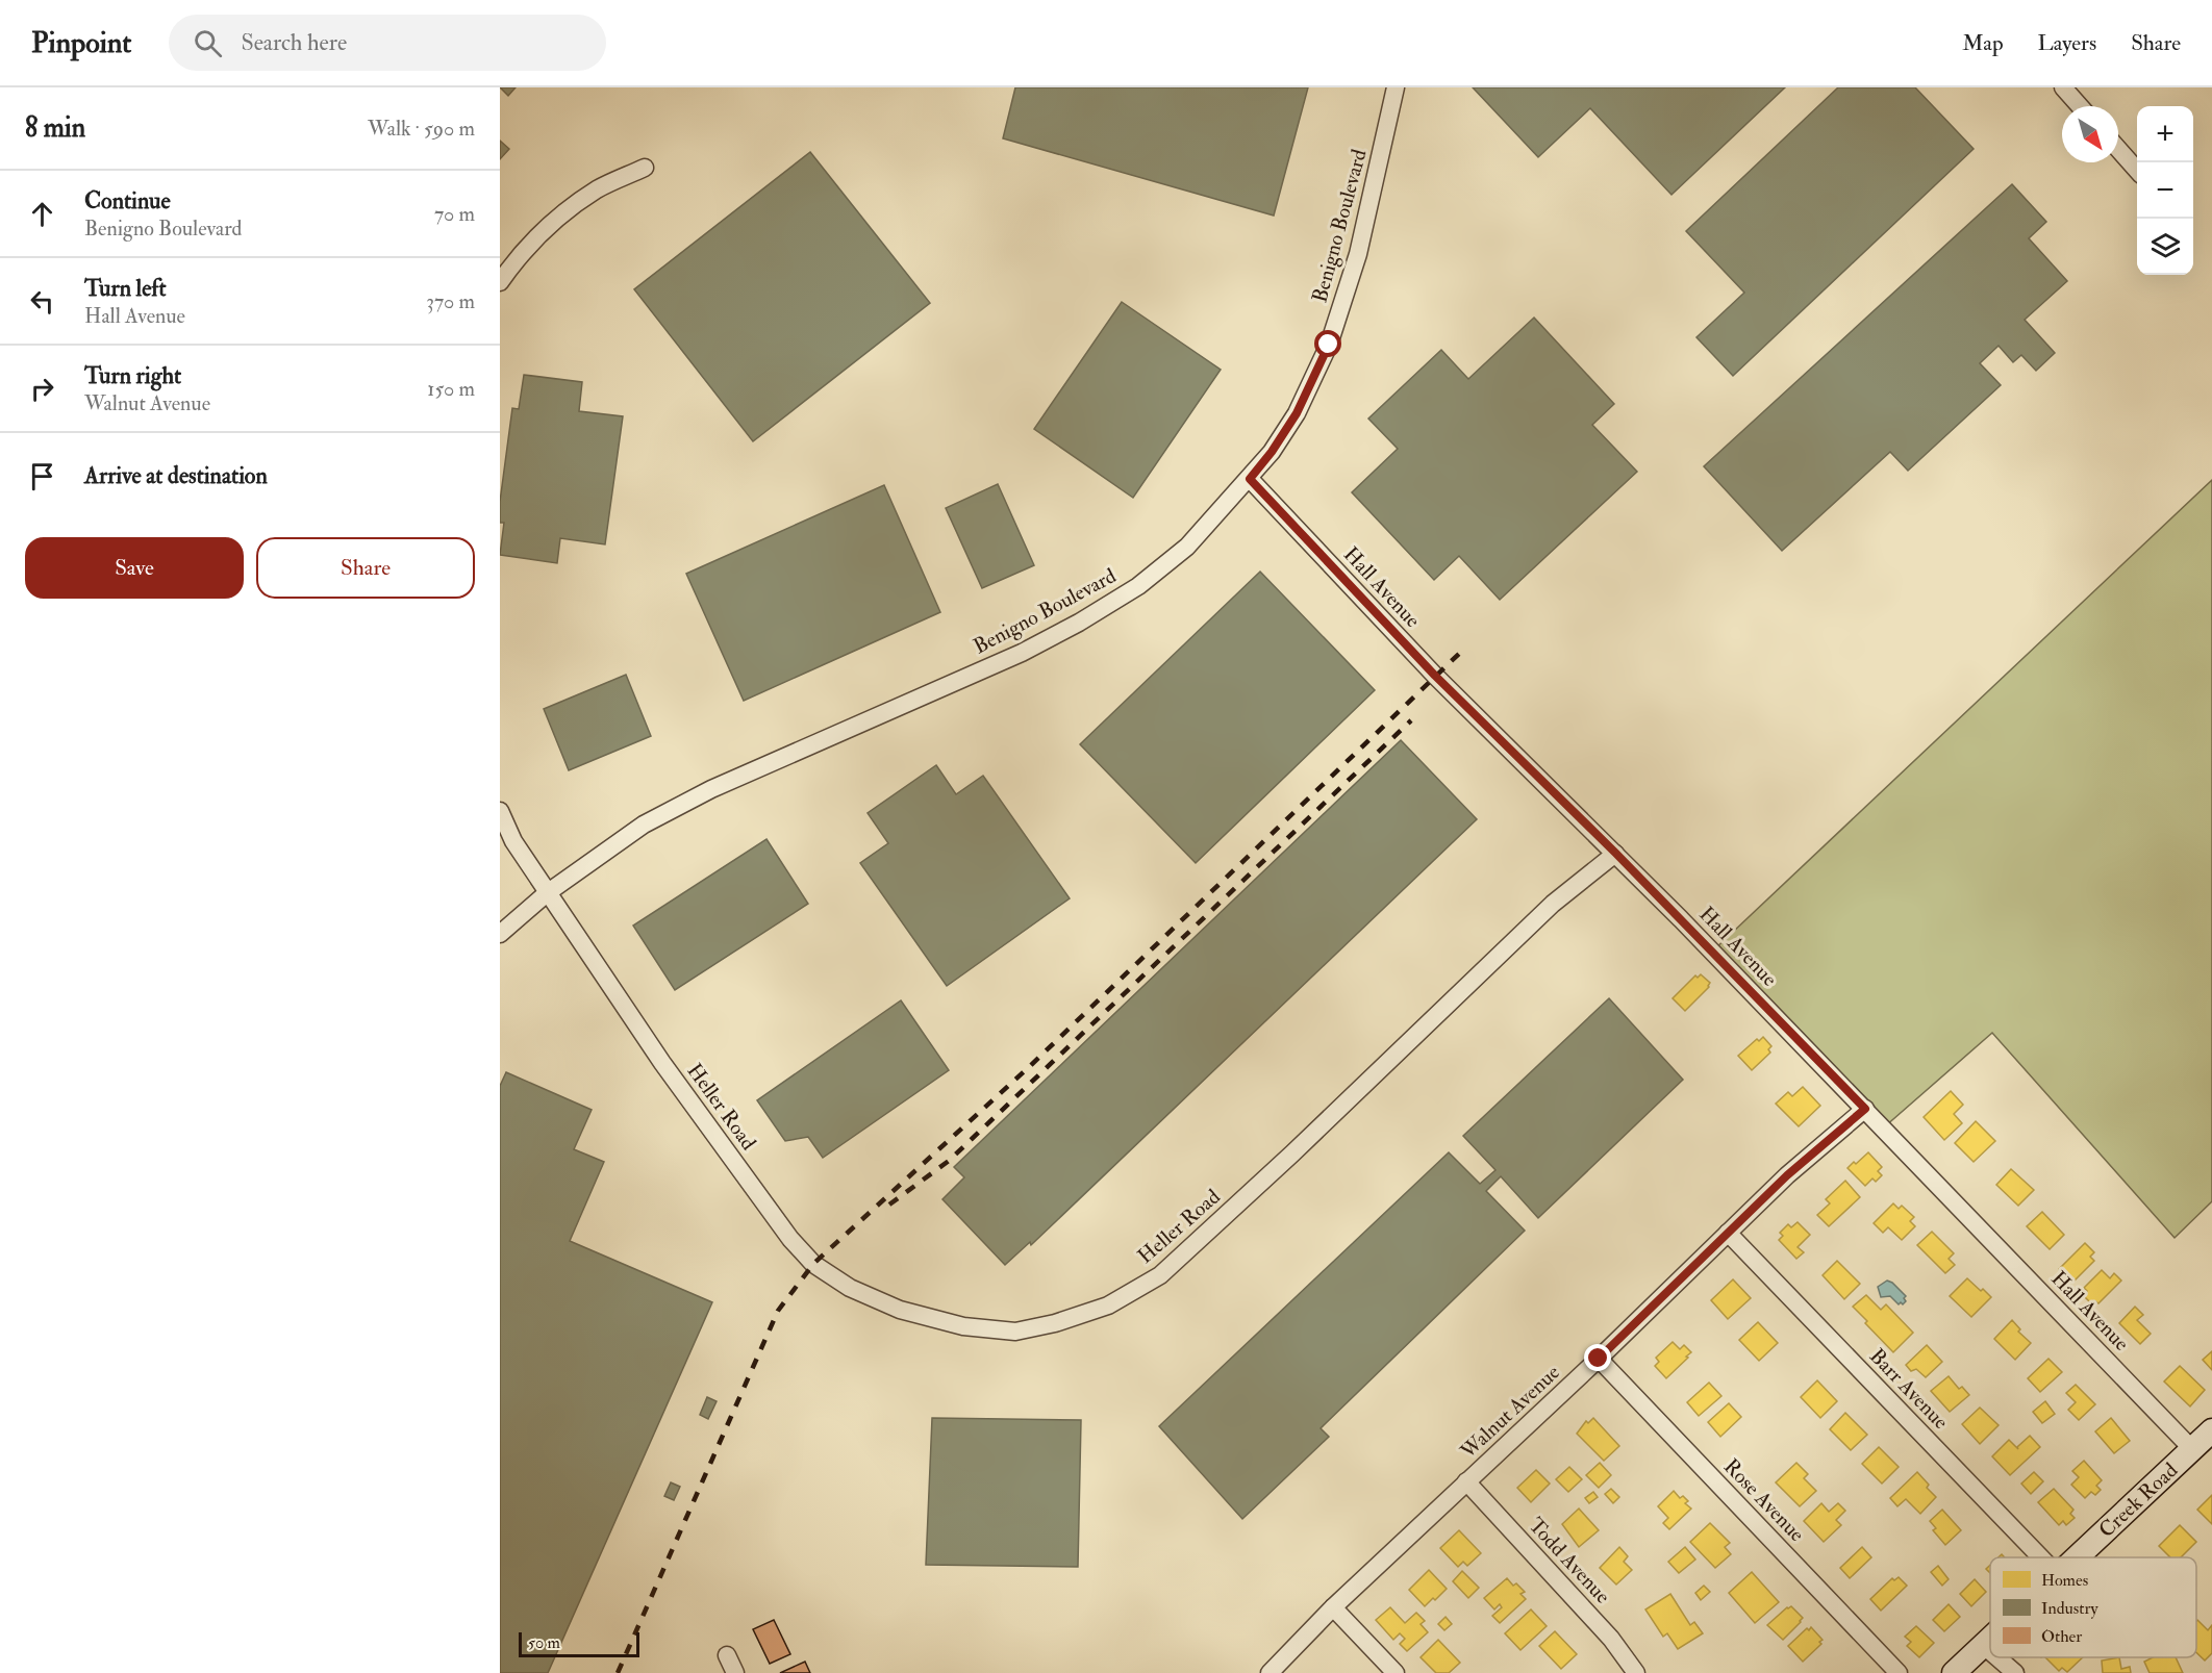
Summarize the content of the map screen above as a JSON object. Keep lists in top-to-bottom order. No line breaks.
{"streets":{"main road":["Creek Road"],"street":["Benigno Boulevard","Hall Avenue","Heller Road","Barr Avenue","Walnut Avenue","Rose Avenue","Todd Avenue"]},"crossings":[["Benigno Boulevard","Hall Avenue"],["Benigno Boulevard","Heller Road"],["Hall Avenue","Heller Road"],["Hall Avenue","Walnut Avenue"],["Hall Avenue","Creek Road"],["Barr Avenue","Walnut Avenue"],["Walnut Avenue","Rose Avenue"],["Walnut Avenue","Todd Avenue"]],"legend":["Homes","Industry","Other"],"scale_bar":"50 m","north":"bottom right","page":{"header":"Pinpoint","search":"Search here","nav":["Map","Layers","Share"],"heading":["8 min","Walk · 590 m"],"map_buttons":["+","−"],"list":[["Continue","Benigno Boulevard","70 m"],["Turn left","Hall Avenue","370 m"],["Turn right","Walnut Avenue","150 m"],"Arrive at destination"],"buttons":["Save","Share"],"scale":"50 m"}}
